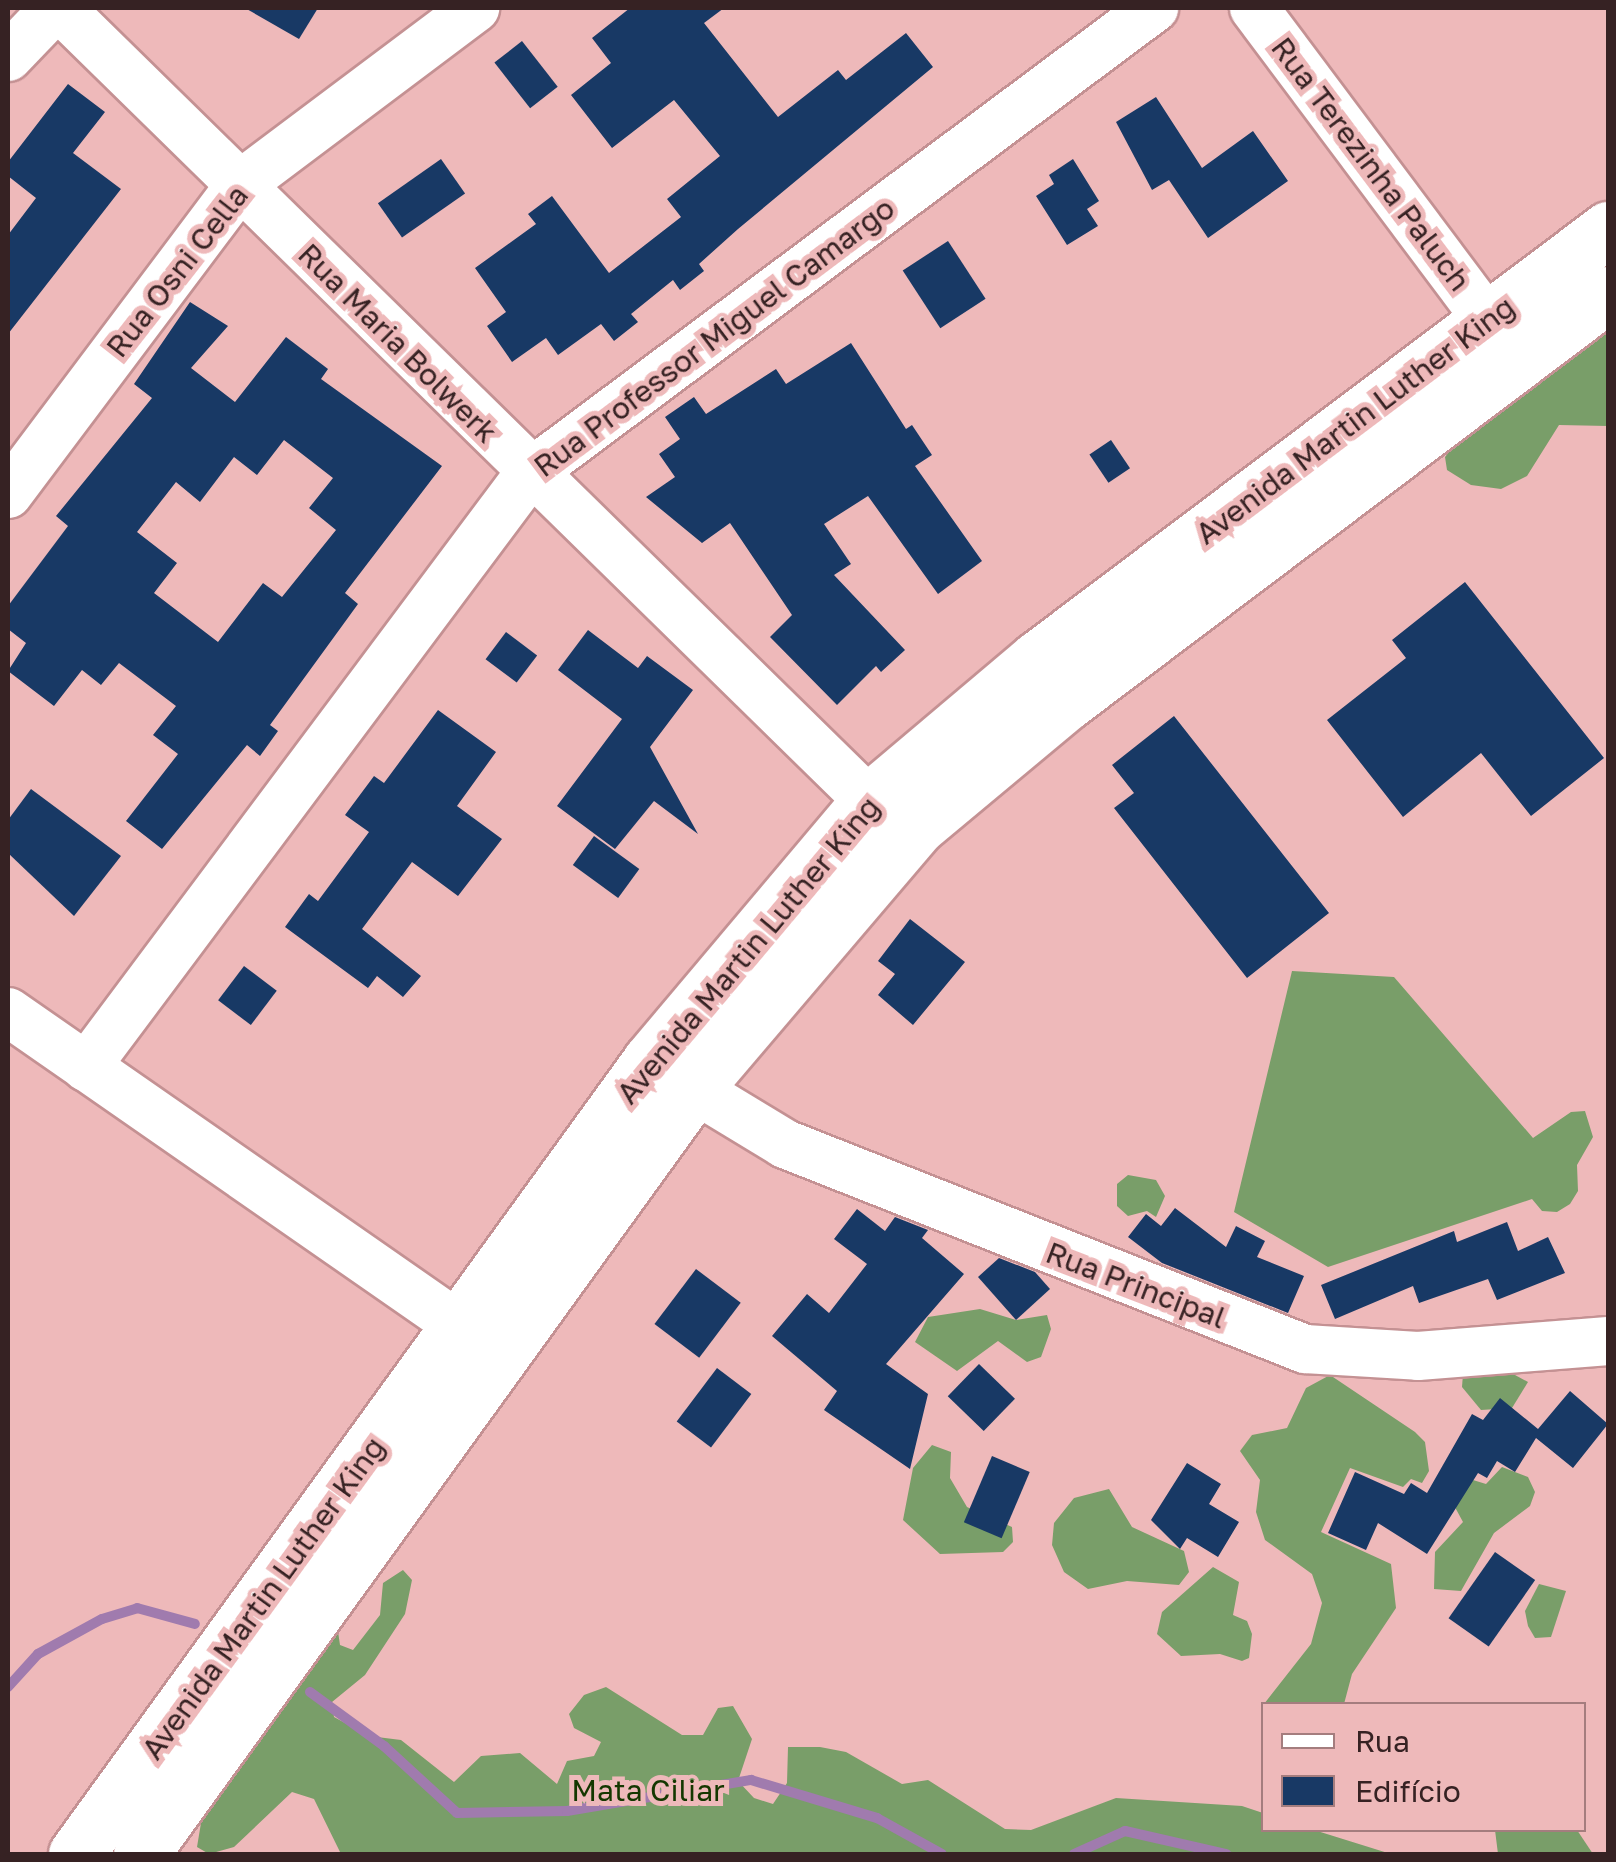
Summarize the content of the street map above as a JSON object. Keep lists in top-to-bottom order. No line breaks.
{"streets":{"main road":["Avenida Martin Luther King"],"street":["Rua Terezinha Paluch","Rua Osni Cella","Rua Professor Miguel Camargo","Rua Maria Bolwerk","Rua Principal"]},"crossings":[["Rua Terezinha Paluch","Avenida Martin Luther King"],["Rua Osni Cella","Rua Maria Bolwerk"],["Rua Professor Miguel Camargo","Rua Maria Bolwerk"],["Rua Maria Bolwerk","Avenida Martin Luther King"],["Avenida Martin Luther King","Rua Principal"]],"parks":["Mata Ciliar"],"legend":["Rua","Edifício"]}
